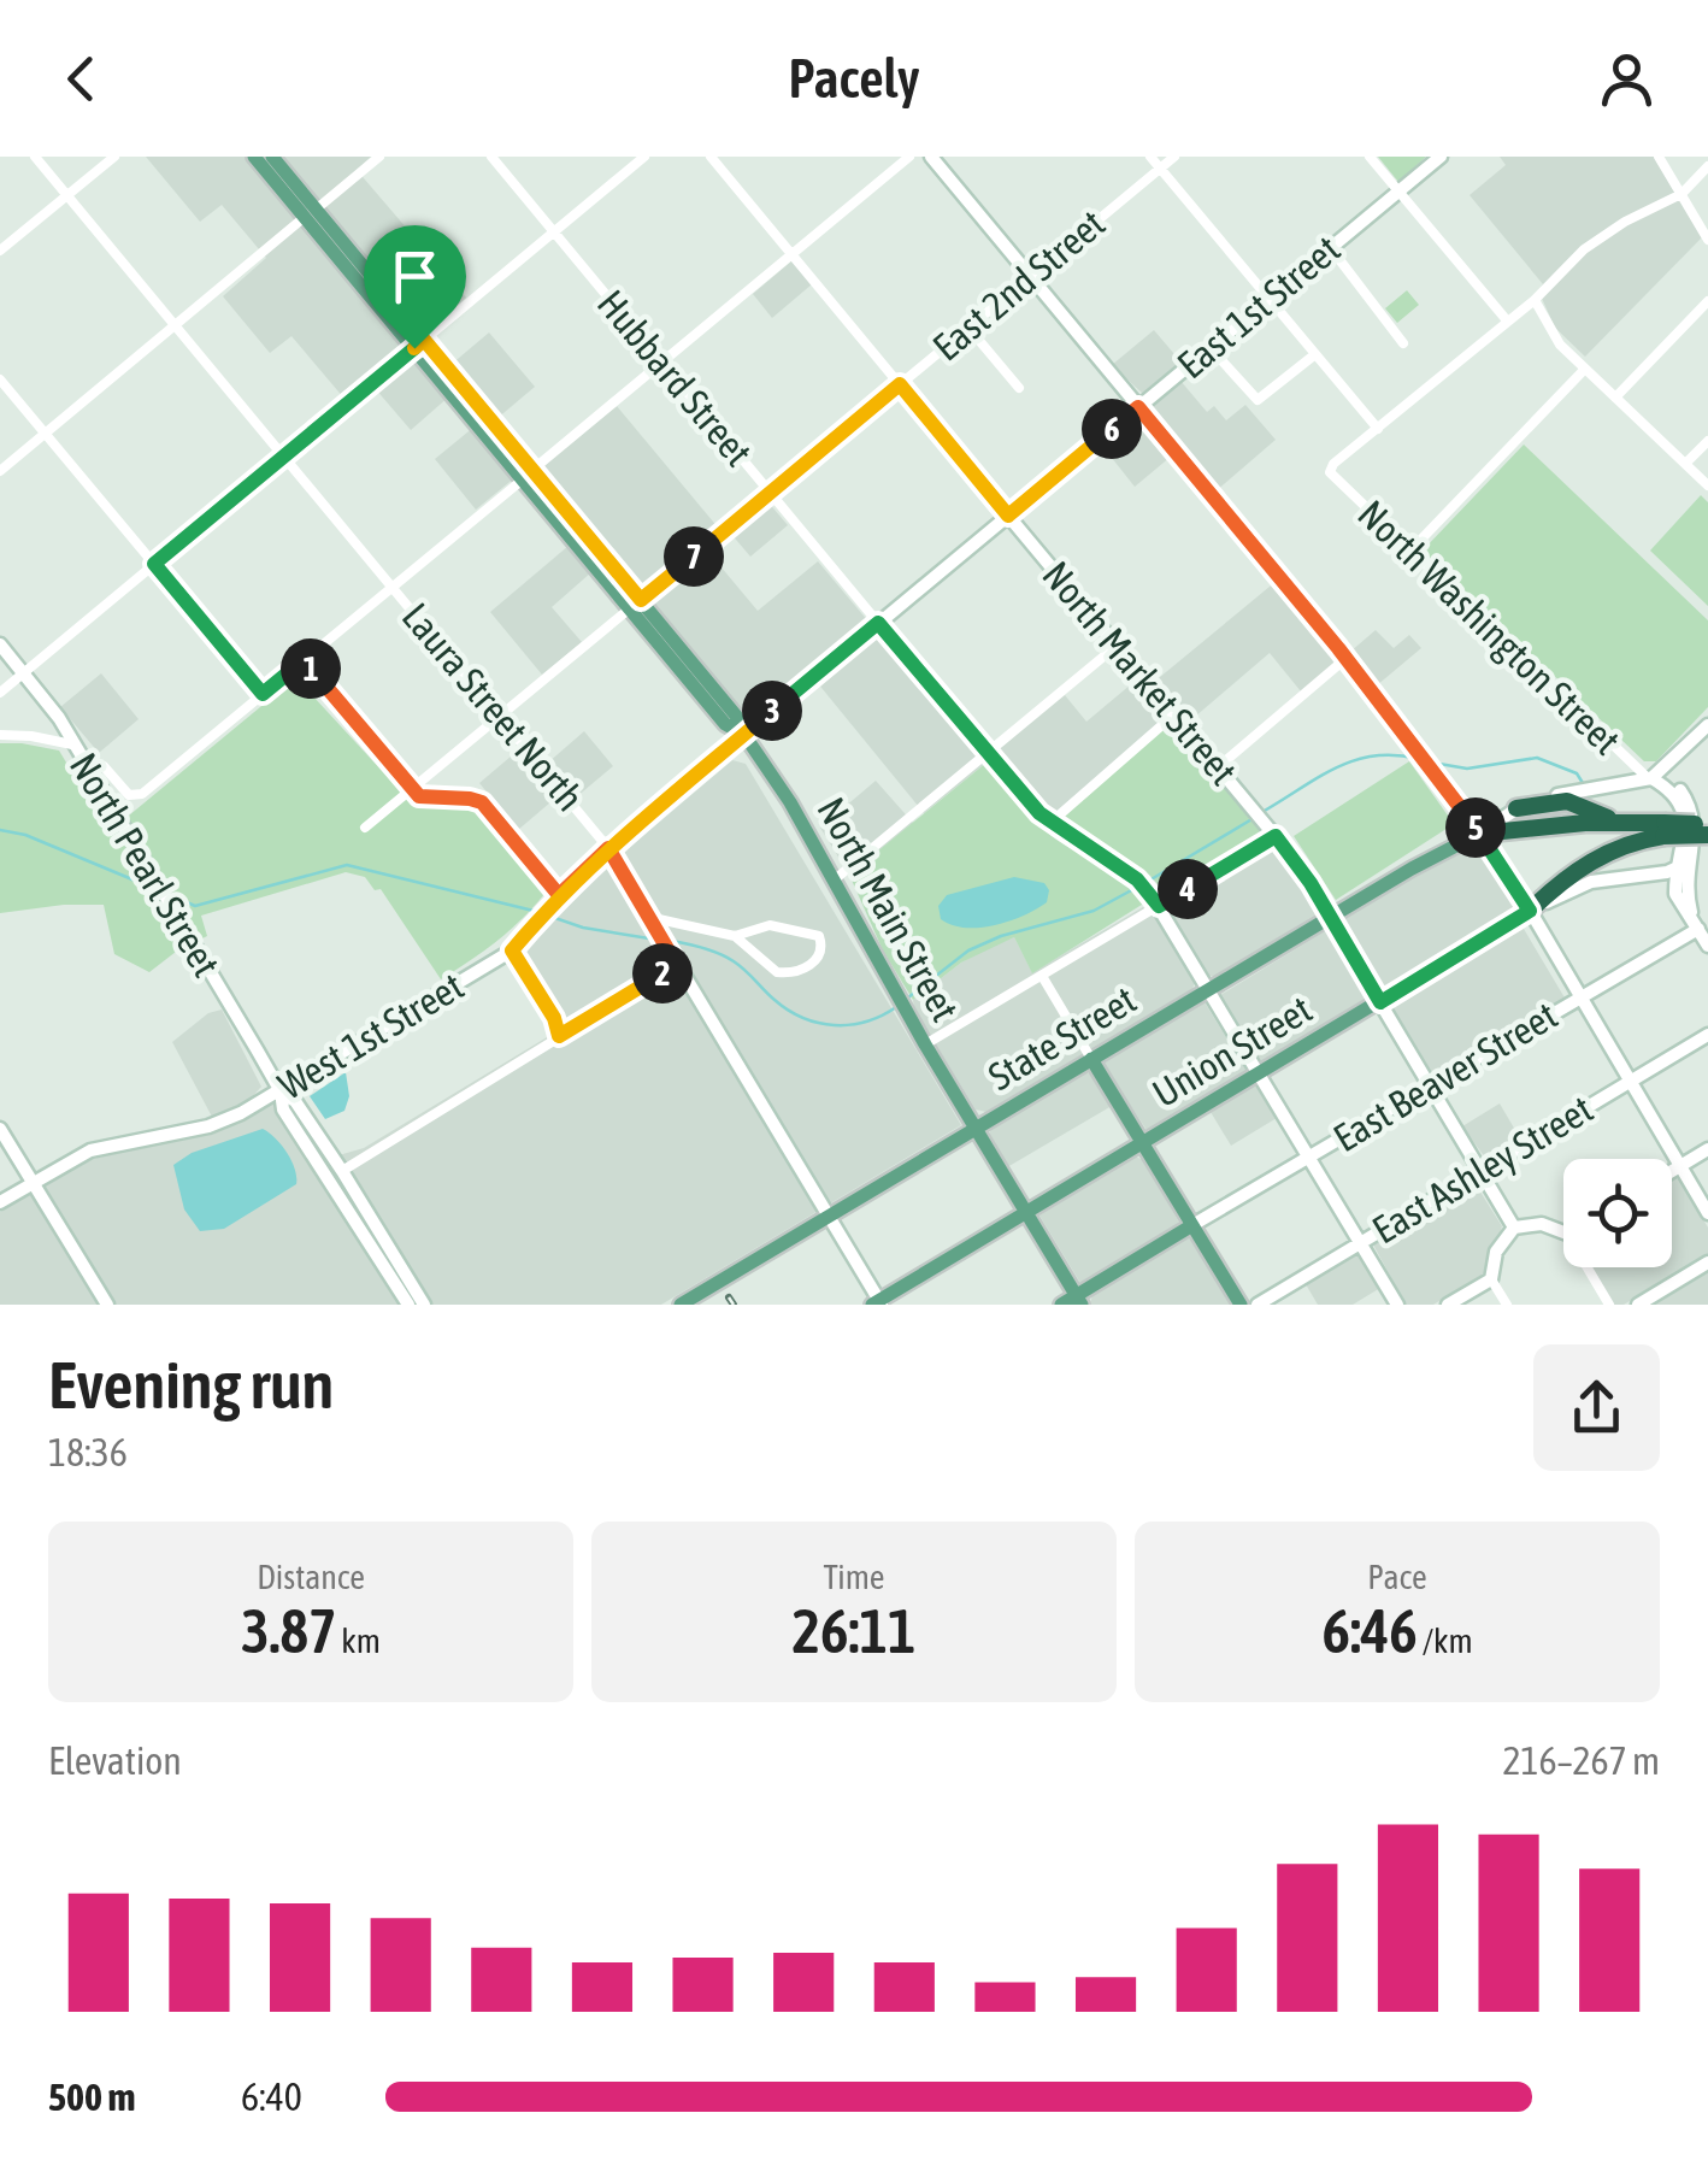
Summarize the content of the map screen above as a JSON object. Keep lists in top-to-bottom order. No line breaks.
{"streets":{"main road":["North Main Street","State Street","Union Street"],"street":["East 2nd Street","East 1st Street","Hubbard Street","North Washington Street","North Market Street","Laura Street North","North Pearl Street","West 1st Street","East Beaver Street","East Ashley Street"]},"crossings":[["East 2nd Street","Hubbard Street"],["East 2nd Street","North Market Street"],["East 2nd Street","Laura Street North"],["East 2nd Street","North Main Street"],["East 1st Street","Hubbard Street"],["East 1st Street","North Market Street"],["East 1st Street","North Main Street"],["East 1st Street","West 1st Street"],["Hubbard Street","State Street"],["Hubbard Street","Union Street"],["Hubbard Street","East Beaver Street"],["Hubbard Street","East Ashley Street"],["North Washington Street","Union Street"],["North Washington Street","East Beaver Street"],["North Market Street","State Street"],["North Market Street","Union Street"],["North Market Street","East Beaver Street"],["North Market Street","East Ashley Street"],["Laura Street North","West 1st Street"],["Laura Street North","State Street"],["Laura Street North","Union Street"],["North Pearl Street","West 1st Street"],["North Main Street","West 1st Street"],["North Main Street","State Street"],["North Main Street","Union Street"]],"page":{"header":"Pacely","pins":["6","7","1","3","5","4","2"],"heading":["Evening run","18:36"],"stats":[["Distance","3.87 km"],["Time","26:11"],["Pace","6:46 /km"]],"chart":["Elevation","216–267 m"],"list":[{"name":"500 m","note":"6:40"}]}}
